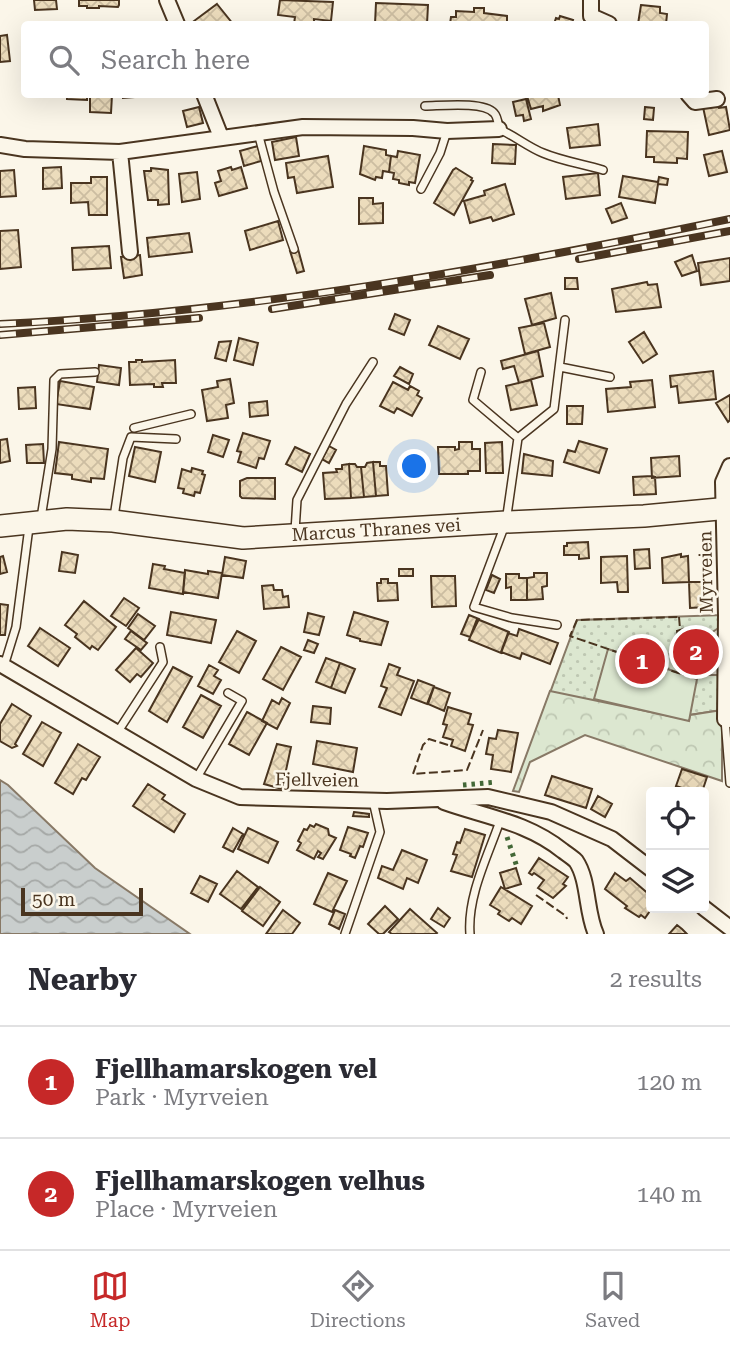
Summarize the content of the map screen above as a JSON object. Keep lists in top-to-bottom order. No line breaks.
{"streets":{"main road":["Marcus Thranes vei"],"street":["Myrveien","Fjellveien"]},"crossings":[["Marcus Thranes vei","Myrveien"]],"scale_bar":"50 m","page":{"search":"Search here","pins":["2","1"],"scale":"50 m","heading":["Nearby","2 results"],"list":[{"mark":"1","name":"Fjellhamarskogen vel","note":"Park · Myrveien","value":"120 m"},{"mark":"2","name":"Fjellhamarskogen velhus","note":"Place · Myrveien","value":"140 m"}],"nav":["Map","Directions","Saved"]}}
